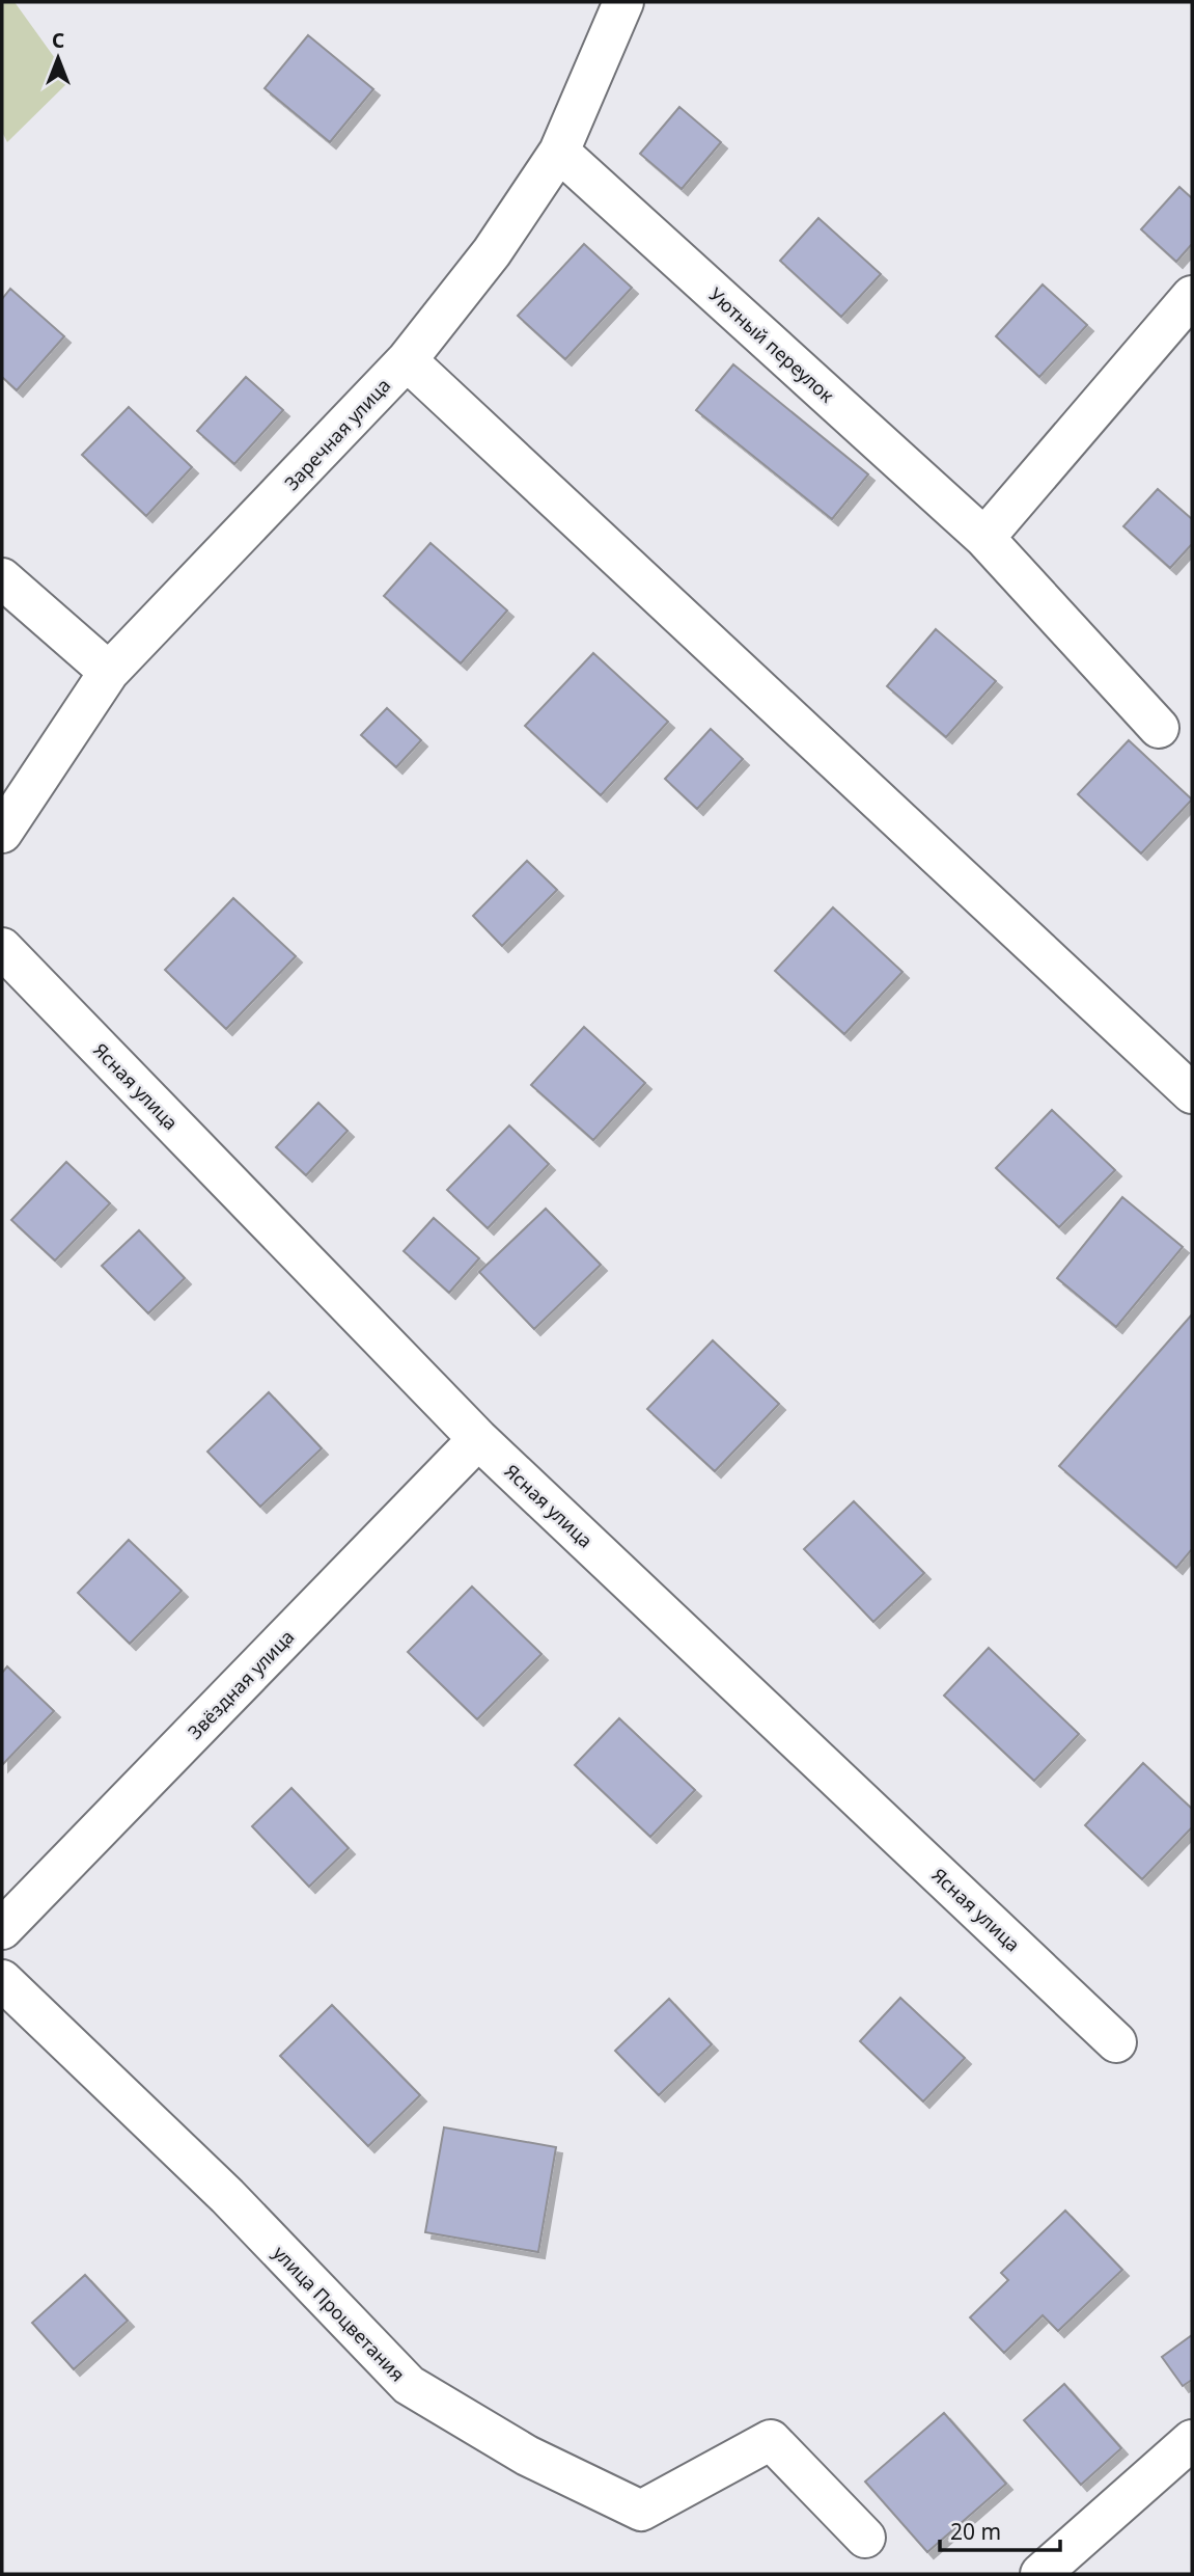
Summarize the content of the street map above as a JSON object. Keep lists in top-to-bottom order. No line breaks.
{"streets":{"street":["Уютный переулок","Заречная улица","Ясная улица","Звёздная улица","улица Процветания"]},"crossings":[["Уютный переулок","Заречная улица"],["Ясная улица","Звёздная улица"]],"scale_bar":"20 m","north":"top"}
